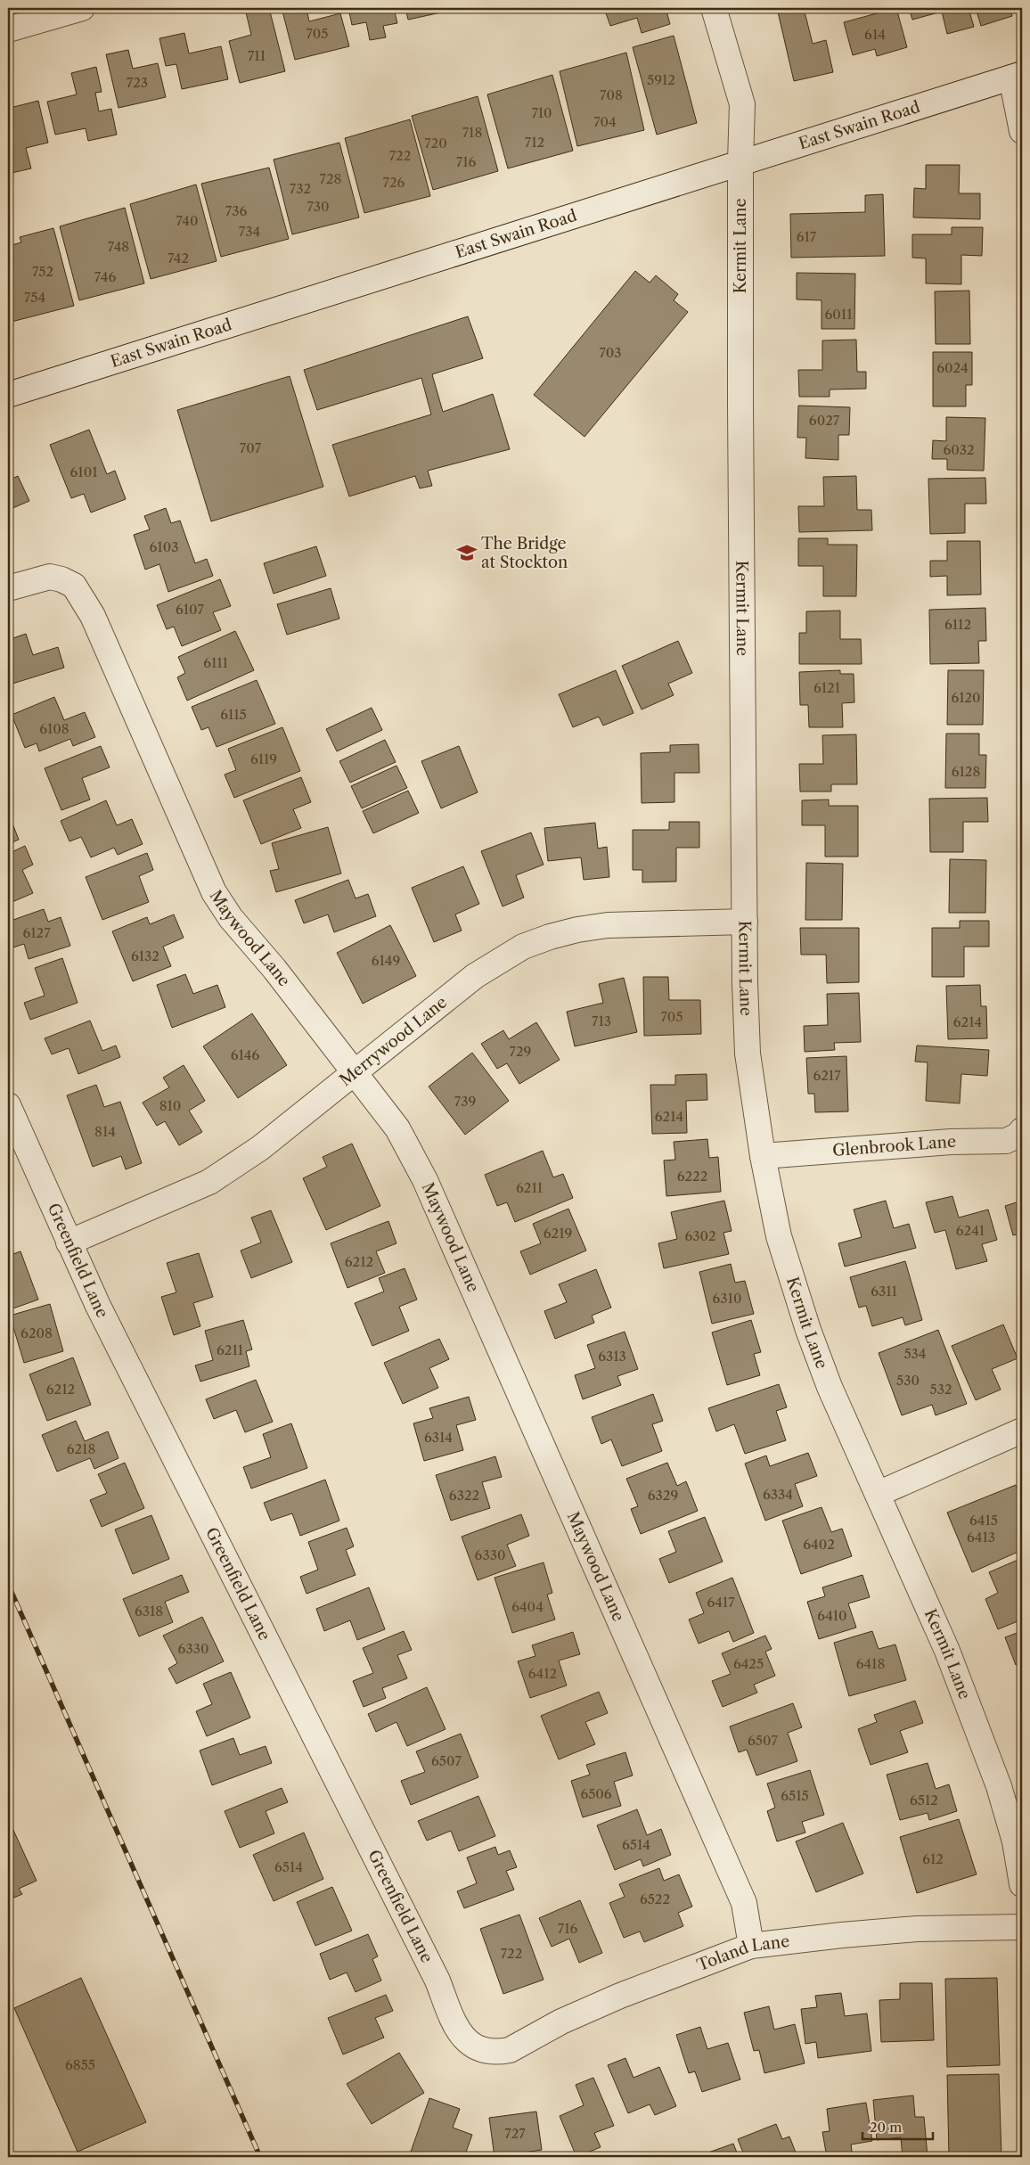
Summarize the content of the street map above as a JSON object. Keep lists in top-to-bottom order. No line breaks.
{"streets":{"street":["East Swain Road","Kermit Lane","Maywood Lane","Merrywood Lane","Glenbrook Lane","Greenfield Lane","Toland Lane"]},"crossings":[["East Swain Road","Kermit Lane"],["Kermit Lane","Merrywood Lane"],["Kermit Lane","Glenbrook Lane"],["Maywood Lane","Merrywood Lane"],["Maywood Lane","Toland Lane"],["Merrywood Lane","Greenfield Lane"],["Greenfield Lane","Toland Lane"]],"places":{"school or university":["The Bridge at Stockton"]},"house_numbers":["705","614","711","5912","723","708","710","704","718","712","720","722","716","728","726","732","730","736","740","734","617","748","742","752","746","754","6011","703","6024","6027","707","6032","6101","6103","6107","6112","6111","6121","6120","6115","6108","6119","6128","6127","6132","6149","705","713","6214","729","6146","6217","739","810","6214","814","6222","6211","6241","6219","6302","6212","6311","6310","6208","6211","534","6313","530","6212","532","6314","6218","6334","6322","6329","6415","6413","6402","6330","6417","6404","6318","6410","6330","6425","6418","6412","6507","6507","6506","6515","6512","6514","612","6514","6522","716","722","6855","727"],"scale_bar":"20 m"}
